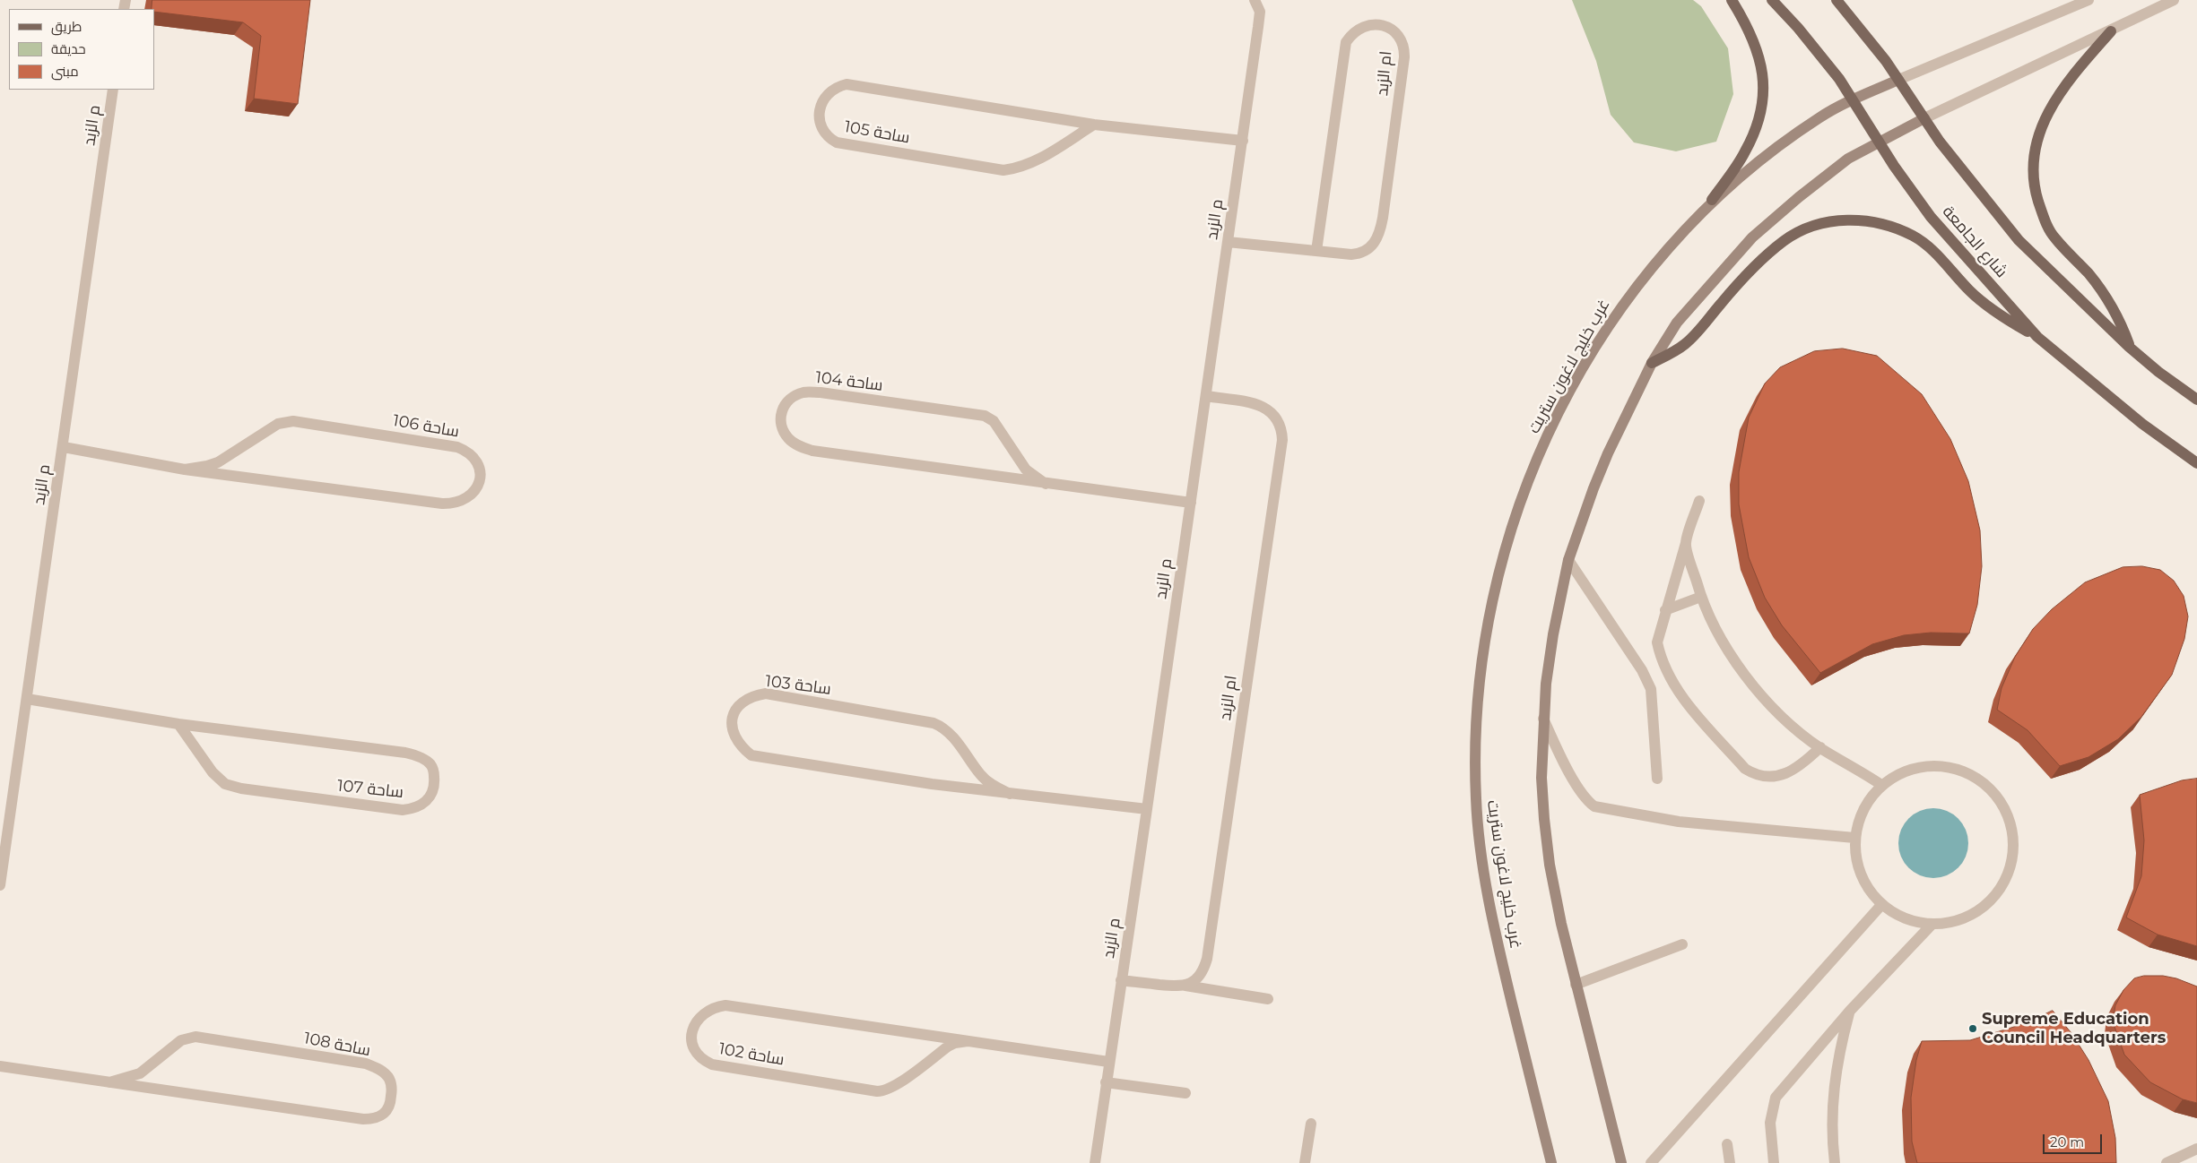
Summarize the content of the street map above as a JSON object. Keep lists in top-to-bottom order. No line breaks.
{"streets":{"main road":["شارع الجامعة"],"street":["ام الزبد","م الزبد","ساحة 105","غرب خليج لاغون ستريت","ساحة 104","ساحة 106","ساحة 103","ساحة 107","ساحة 108","ساحة 102"]},"crossings":[["ام الزبد","م الزبد"],["م الزبد","ساحة 105"],["م الزبد","ساحة 104"],["م الزبد","ساحة 106"],["م الزبد","ساحة 103"],["م الزبد","ساحة 107"],["م الزبد","ساحة 102"],["شارع الجامعة","غرب خليج لاغون ستريت"]],"places":["Supreme Education Council Headquarters"],"legend":["طريق","حديقة","مبنى"],"scale_bar":"20 m"}
